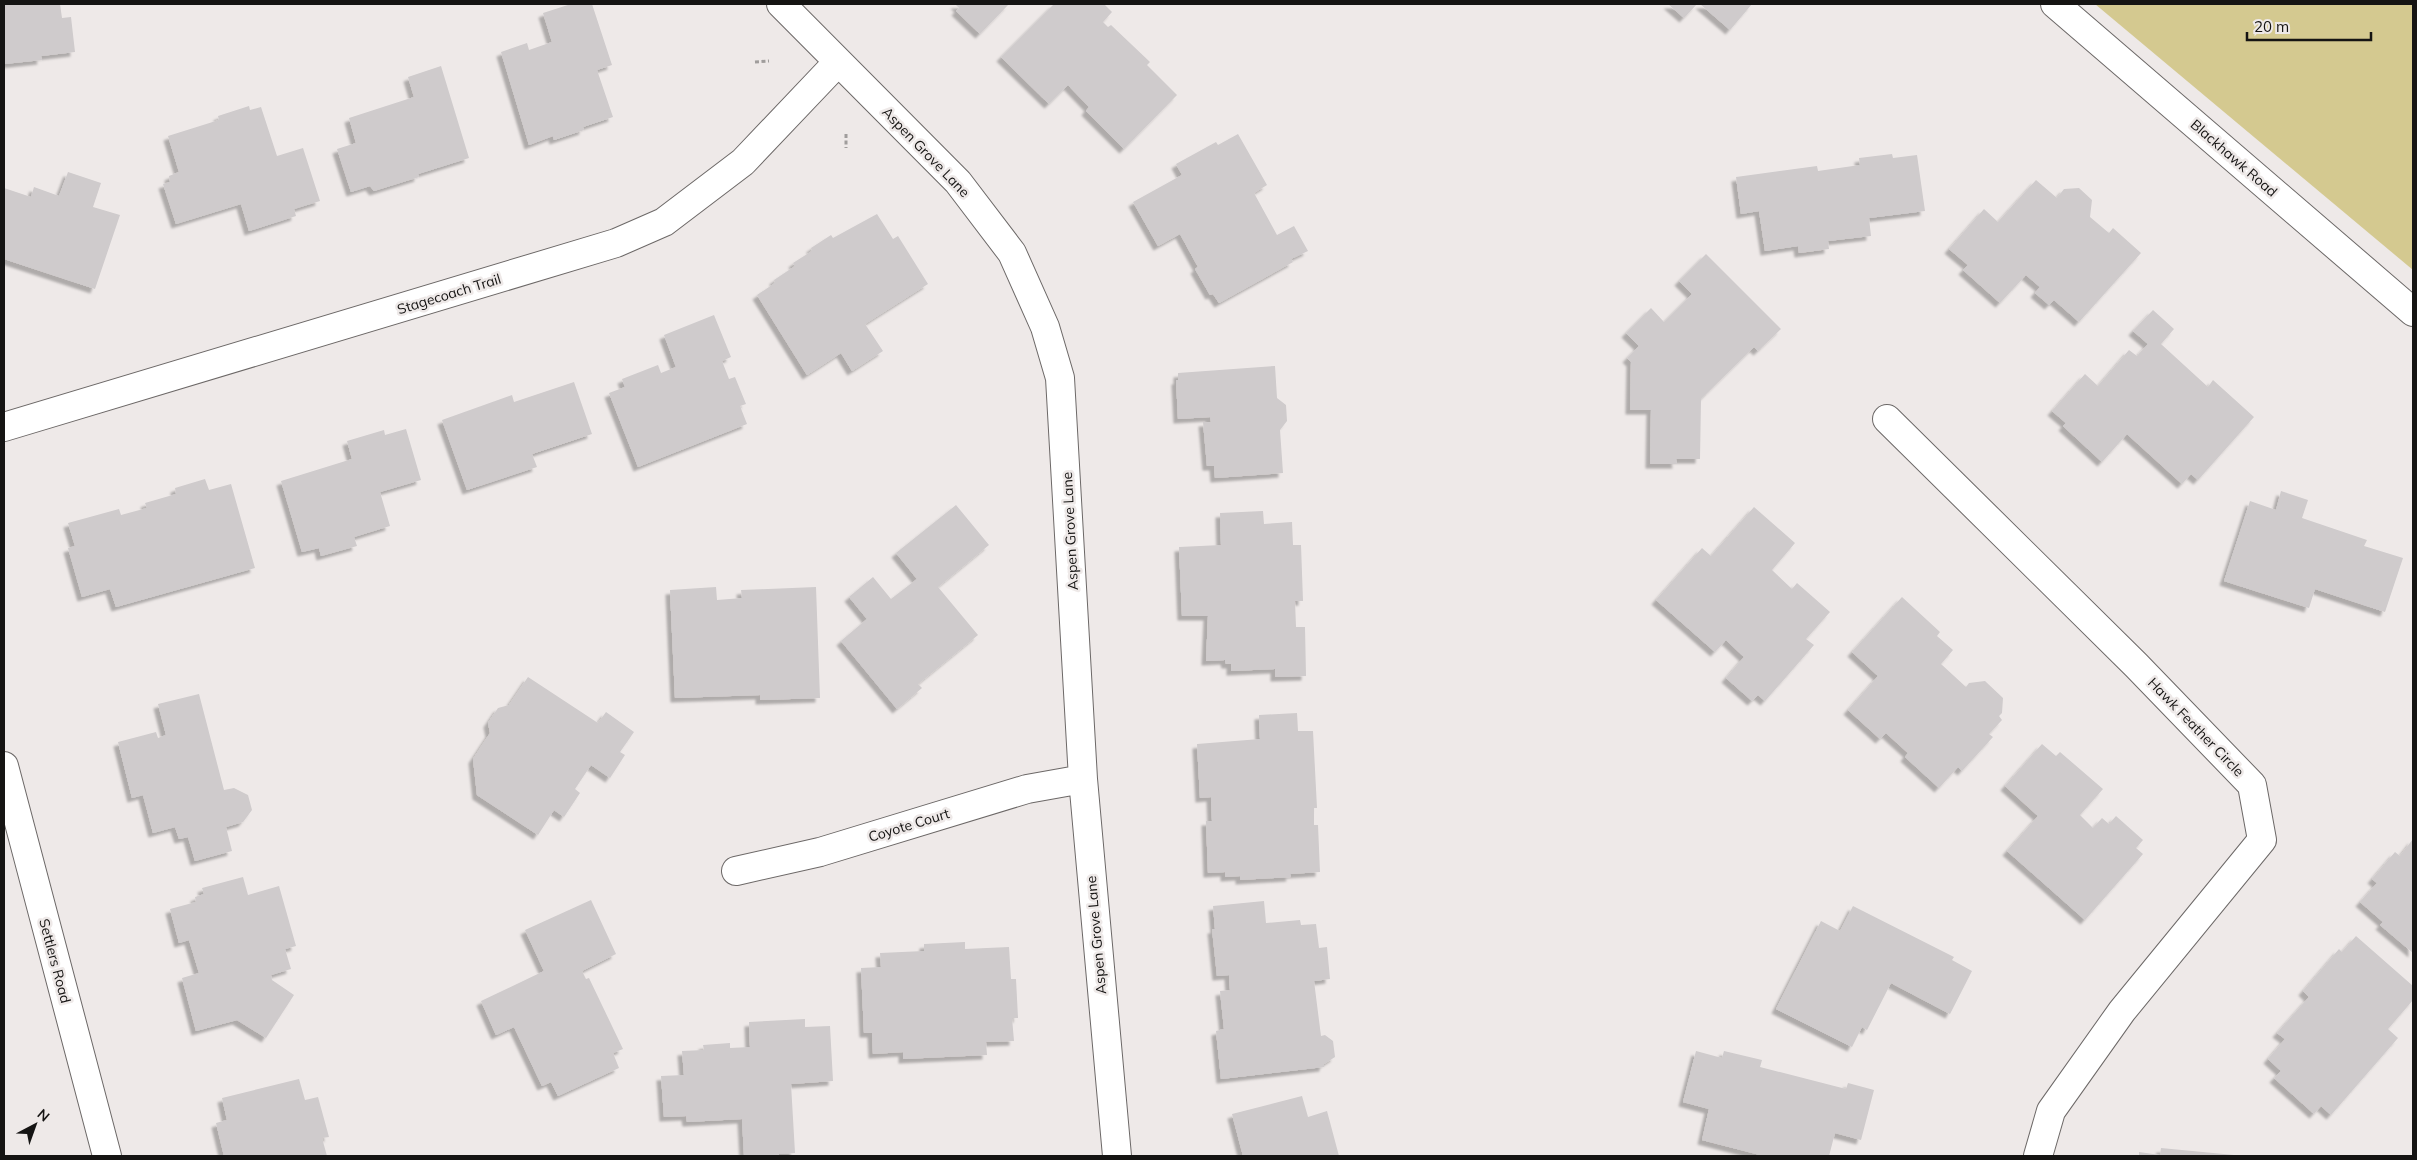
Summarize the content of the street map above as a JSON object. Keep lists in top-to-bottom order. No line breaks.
{"streets":{"street":["Aspen Grove Lane","Blackhawk Road","Stagecoach Trail","Hawk Feather Circle","Coyote Court","Settlers Road"]},"crossings":[["Aspen Grove Lane","Stagecoach Trail"],["Aspen Grove Lane","Coyote Court"]],"scale_bar":"20 m","north":"top right"}
